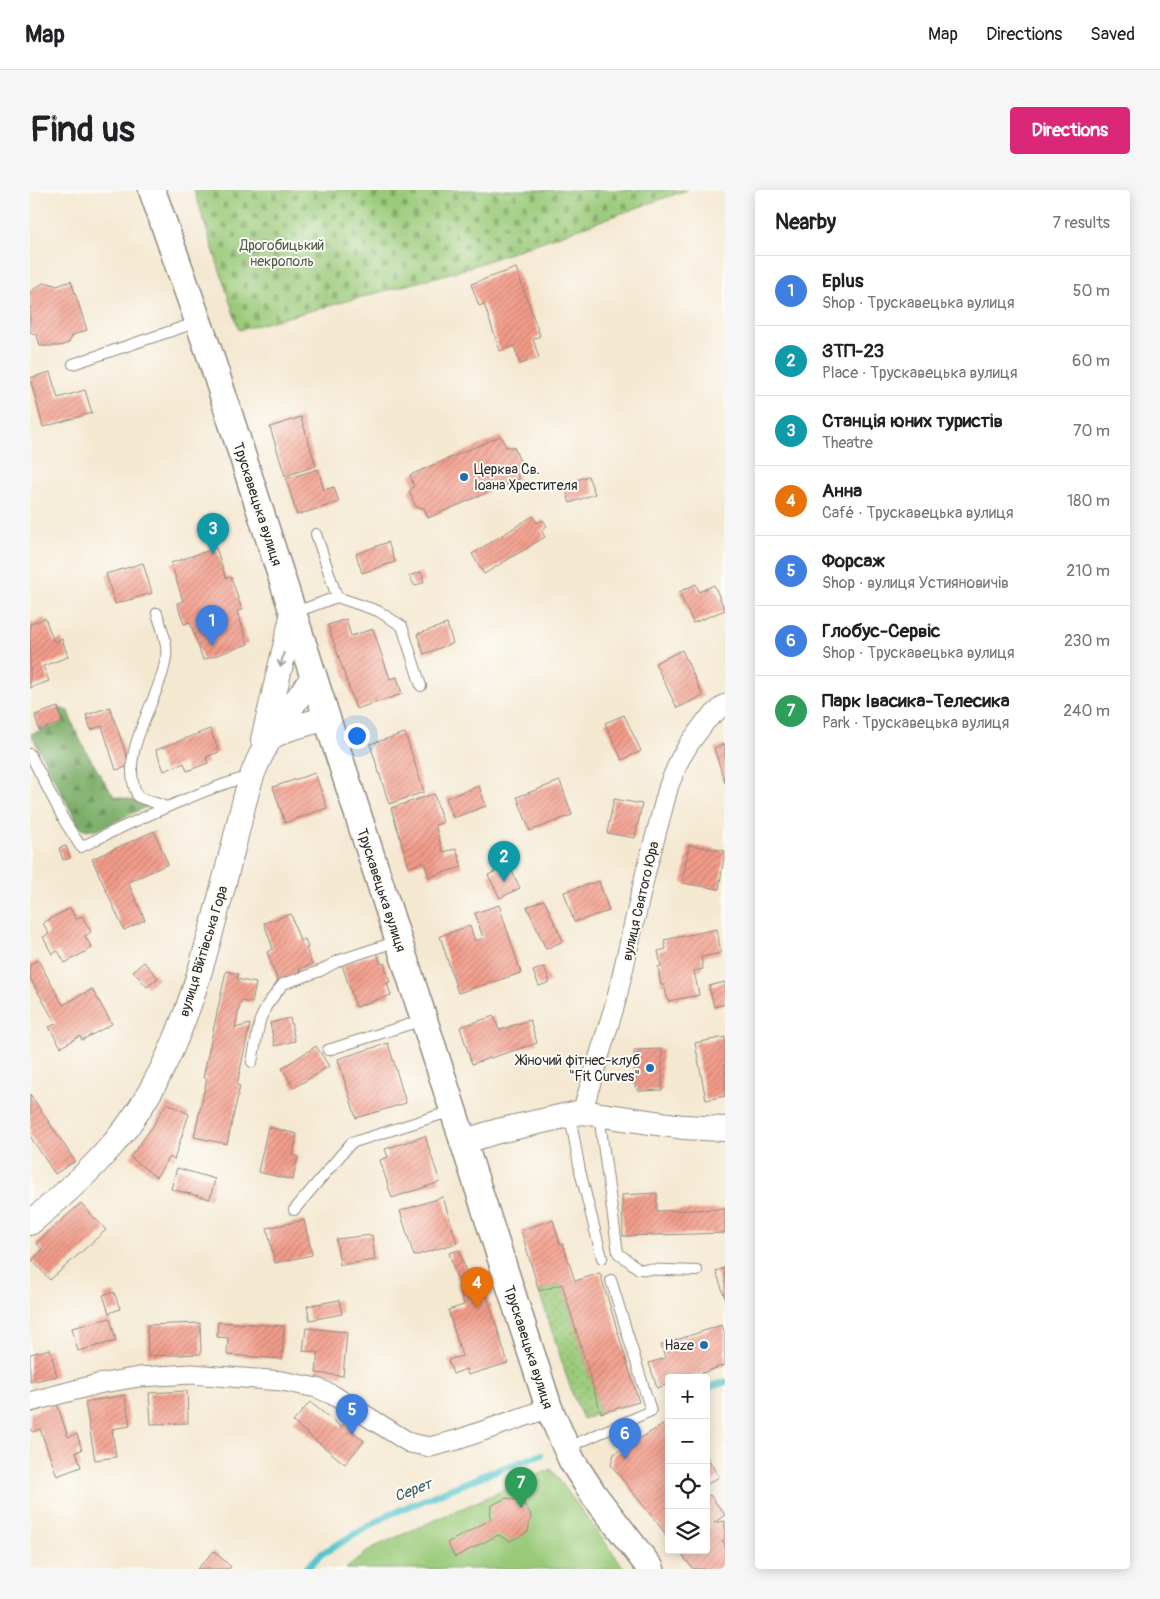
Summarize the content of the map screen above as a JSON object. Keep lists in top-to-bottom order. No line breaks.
{"streets":{"main road":["Трускавецька вулиця"],"street":["вулиця Святого Юра","вулиця Війтівська Гора"]},"crossings":[["Трускавецька вулиця","вулиця Війтівська Гора"]],"water":["Серет"],"parks":["Дрогобицький некрополь"],"places":["Церква Св. Іоана Хрестителя","Жіночий фітнес-клуб \"Fit Curves\"","Haze"],"page":{"header":"Map","nav":["Map","Directions","Saved"],"buttons":"Directions","title":"Find us","heading":["Nearby","7 results"],"list":[{"mark":"1","name":"Eplus","note":"Shop · Трускавецька вулиця","value":"50 m"},{"mark":"2","name":"ЗТП-23","note":"Place · Трускавецька вулиця","value":"60 m"},{"mark":"3","name":"Станція юних туристів","note":"Theatre","value":"70 m"},{"mark":"4","name":"Анна","note":"Café · Трускавецька вулиця","value":"180 m"},{"mark":"5","name":"Форсаж","note":"Shop · вулиця Устияновичів","value":"210 m"},{"mark":"6","name":"Глобус-Сервіс","note":"Shop · Трускавецька вулиця","value":"230 m"},{"mark":"7","name":"Парк Івасика-Телесика","note":"Park · Трускавецька вулиця","value":"240 m"}],"pins":["3","1","2","4","5","6","7"],"map_buttons":["+","−"]}}
